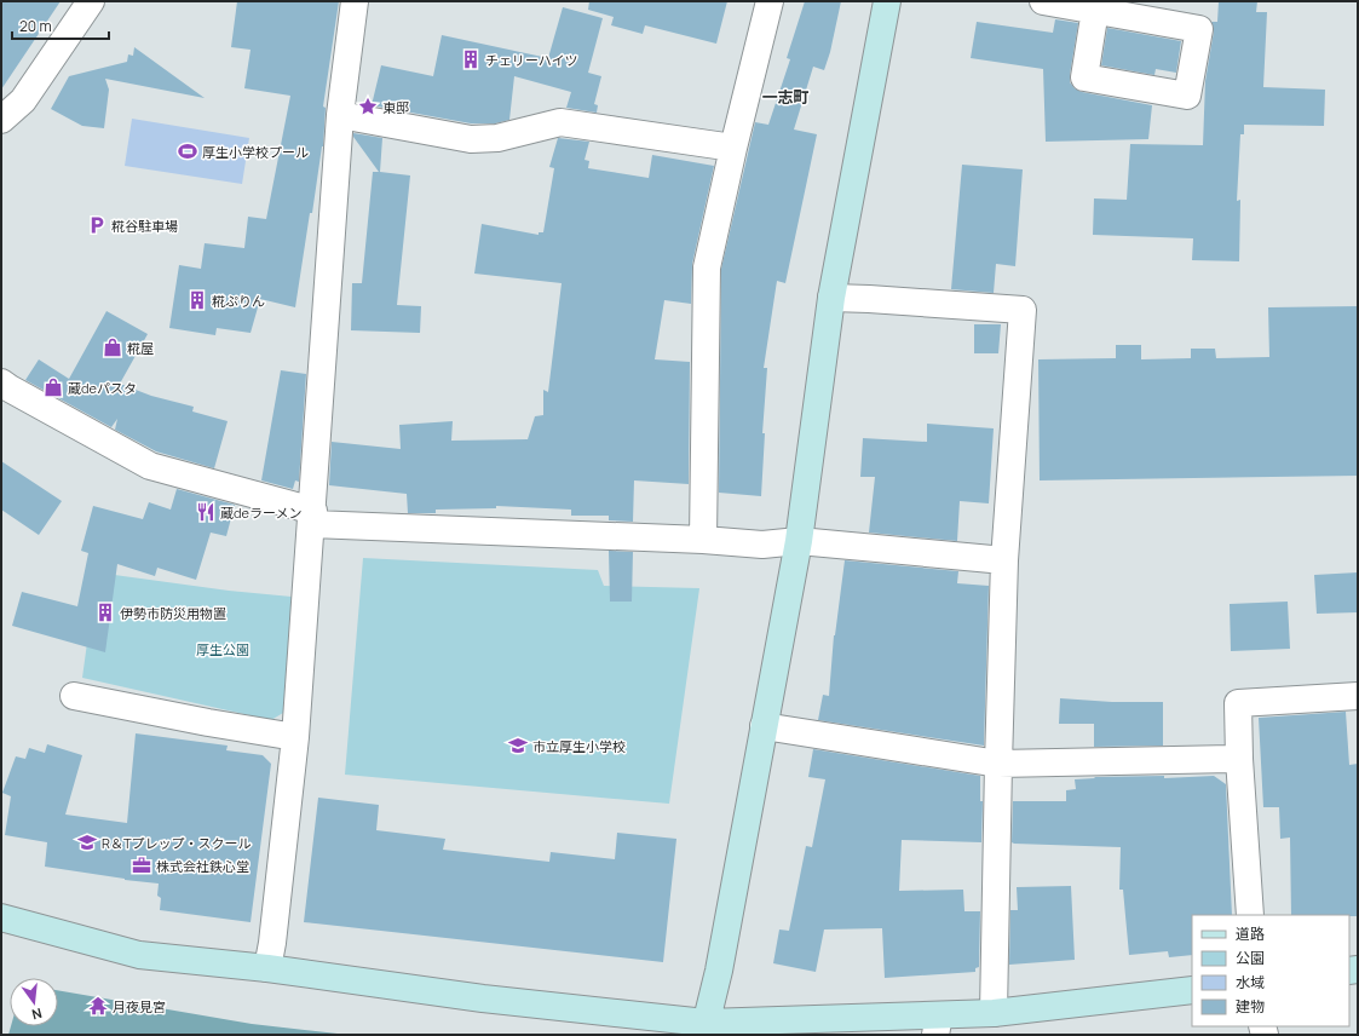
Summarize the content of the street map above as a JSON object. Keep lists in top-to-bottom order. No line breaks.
{"districts":["一志町"],"parks":["厚生公園"],"places":{"building":["チェリーハイツ","糀ぷりん","伊勢市防災用物置"],"place":["東邸"],"sports":["厚生小学校プール"],"parking":["糀谷駐車場"],"shop":["糀屋","蔵deパスタ"],"restaurant":["蔵deラーメン"],"school or university":["市立厚生小学校","R＆Tプレップ・スクール"],"office":["株式会社鉄心堂"],"temple":["月夜見宮"]},"legend":["道路","公園","水域","建物"],"scale_bar":"20 m","north":"bottom"}
